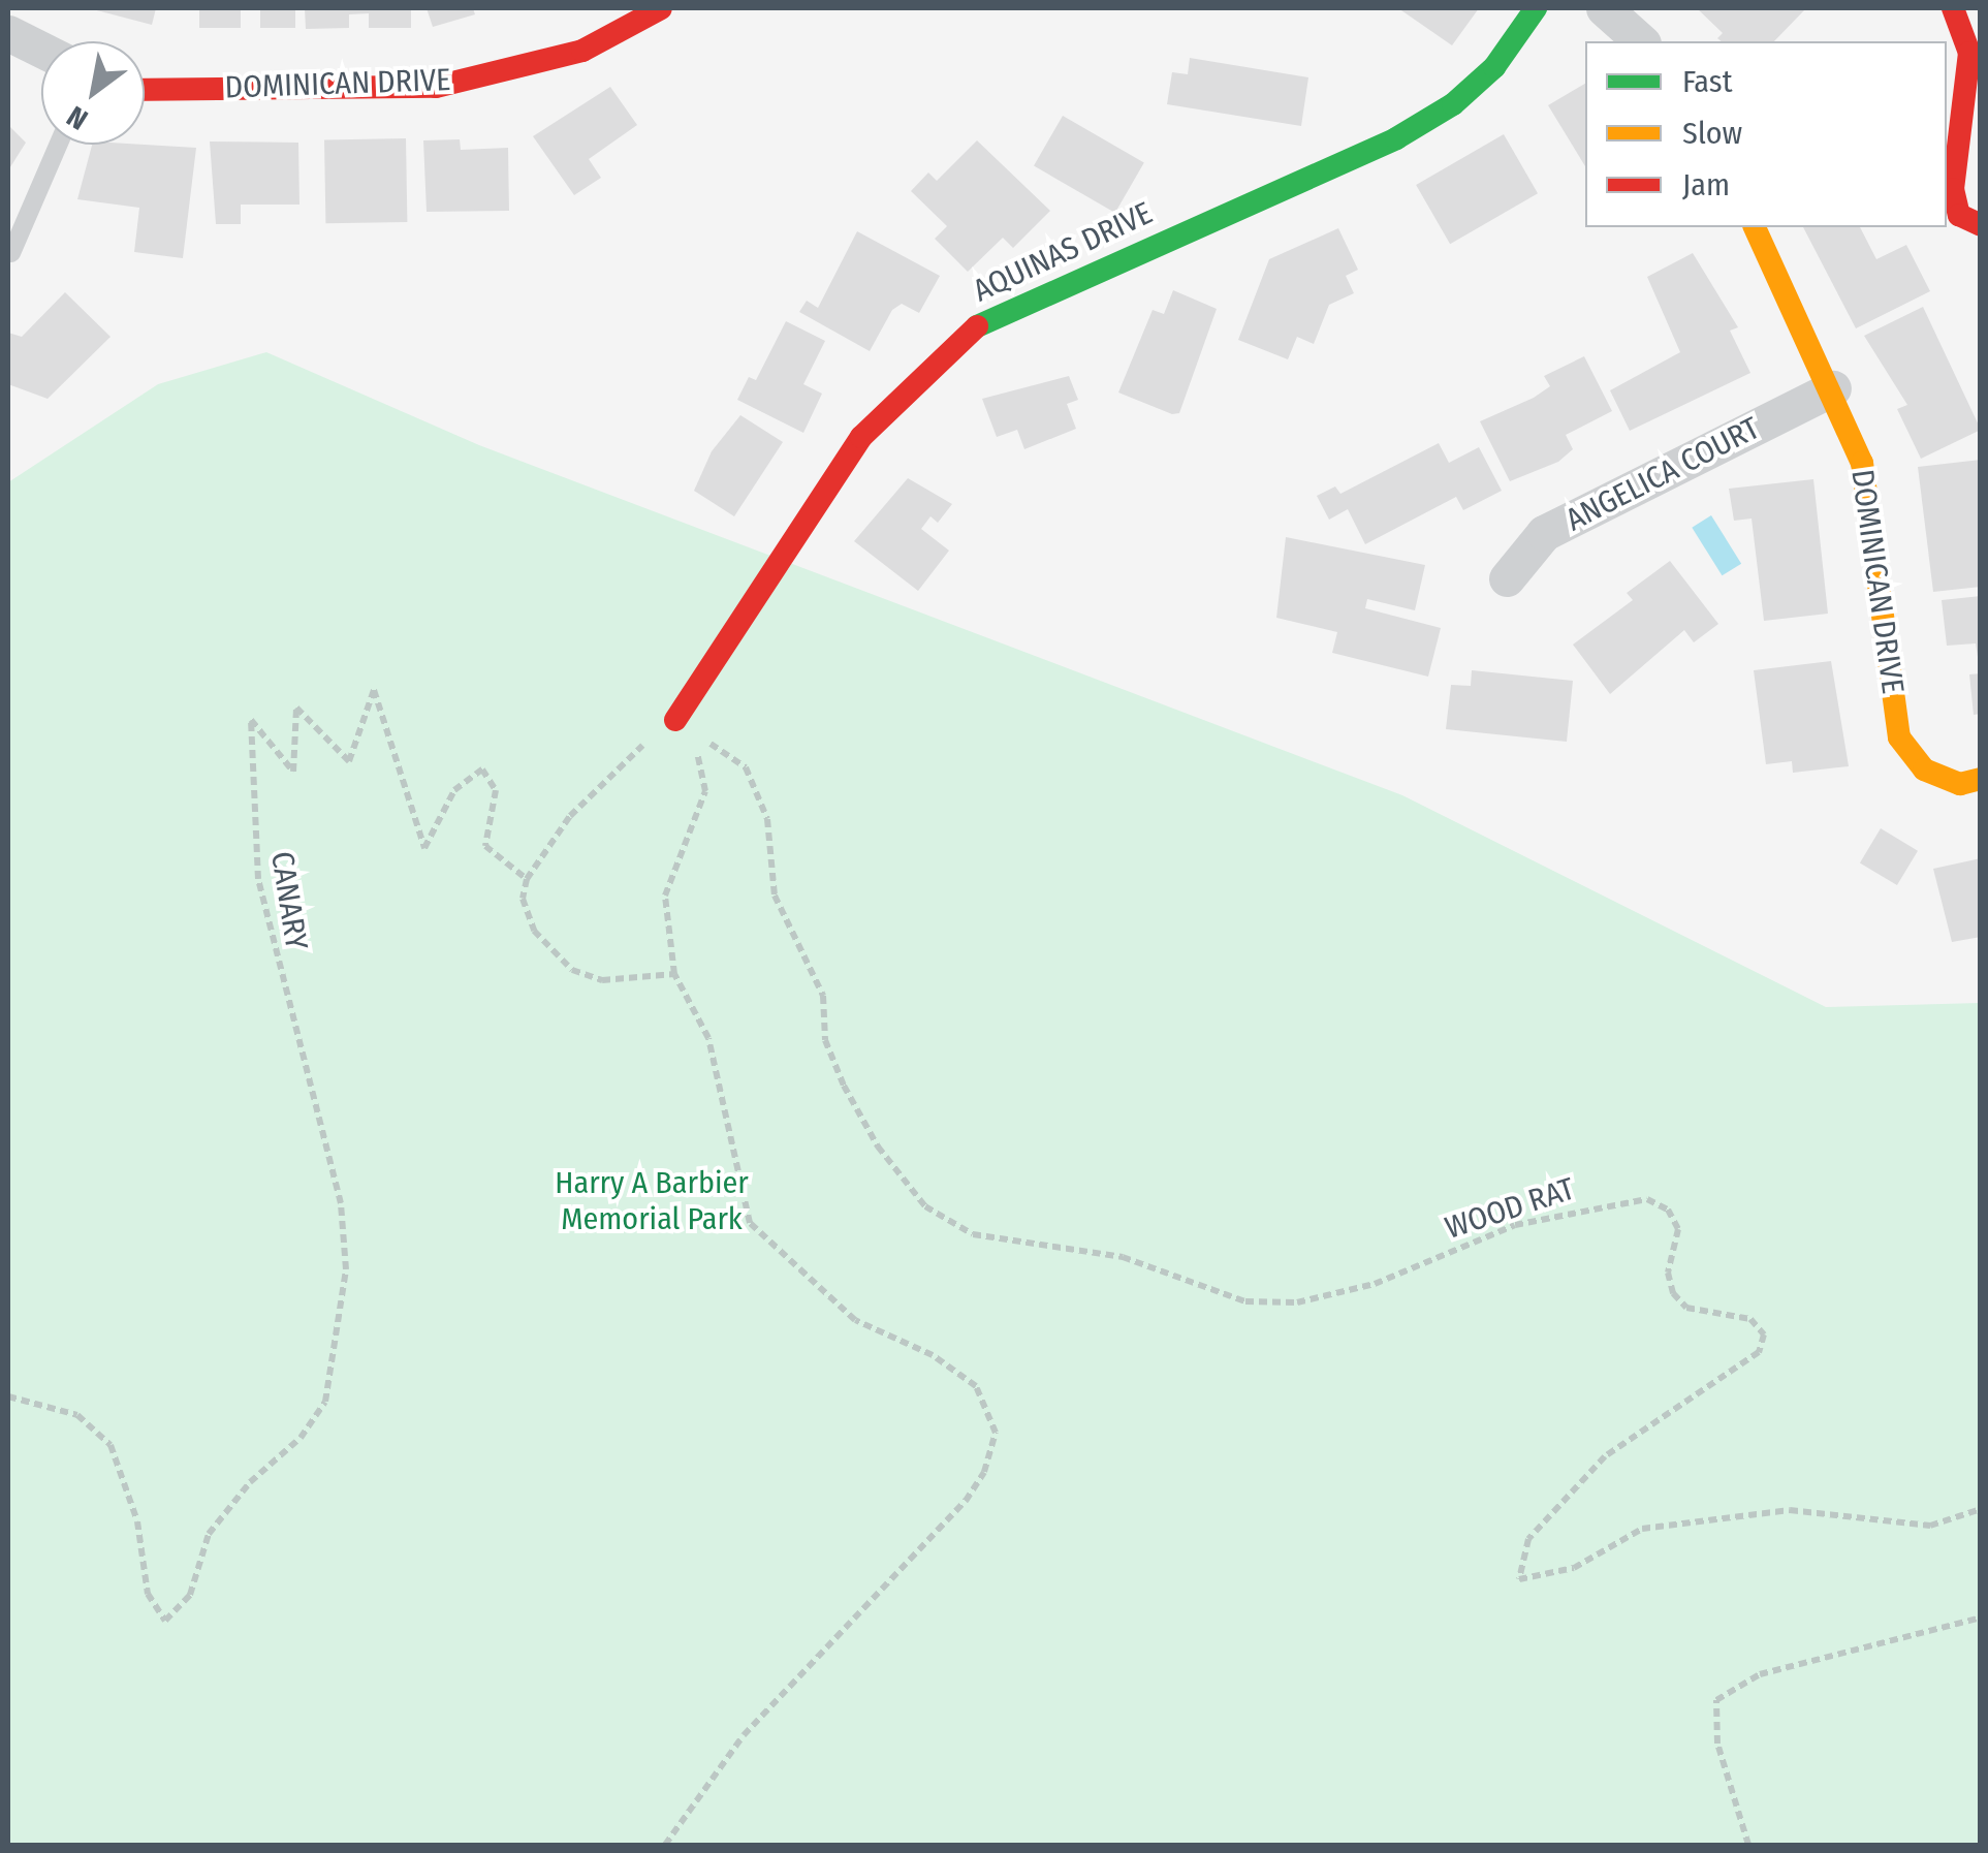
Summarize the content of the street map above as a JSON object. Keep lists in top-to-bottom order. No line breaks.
{"streets":{"street":["DOMINICAN DRIVE","AQUINAS DRIVE","ANGELICA COURT"],"path":["CANARY","WOOD RAT"]},"crossings":[["DOMINICAN DRIVE","ANGELICA COURT"],["AQUINAS DRIVE","WOOD RAT"]],"parks":["Harry A Barbier Memorial Park"],"legend":["Fast","Slow","Jam"],"north":"bottom left"}
